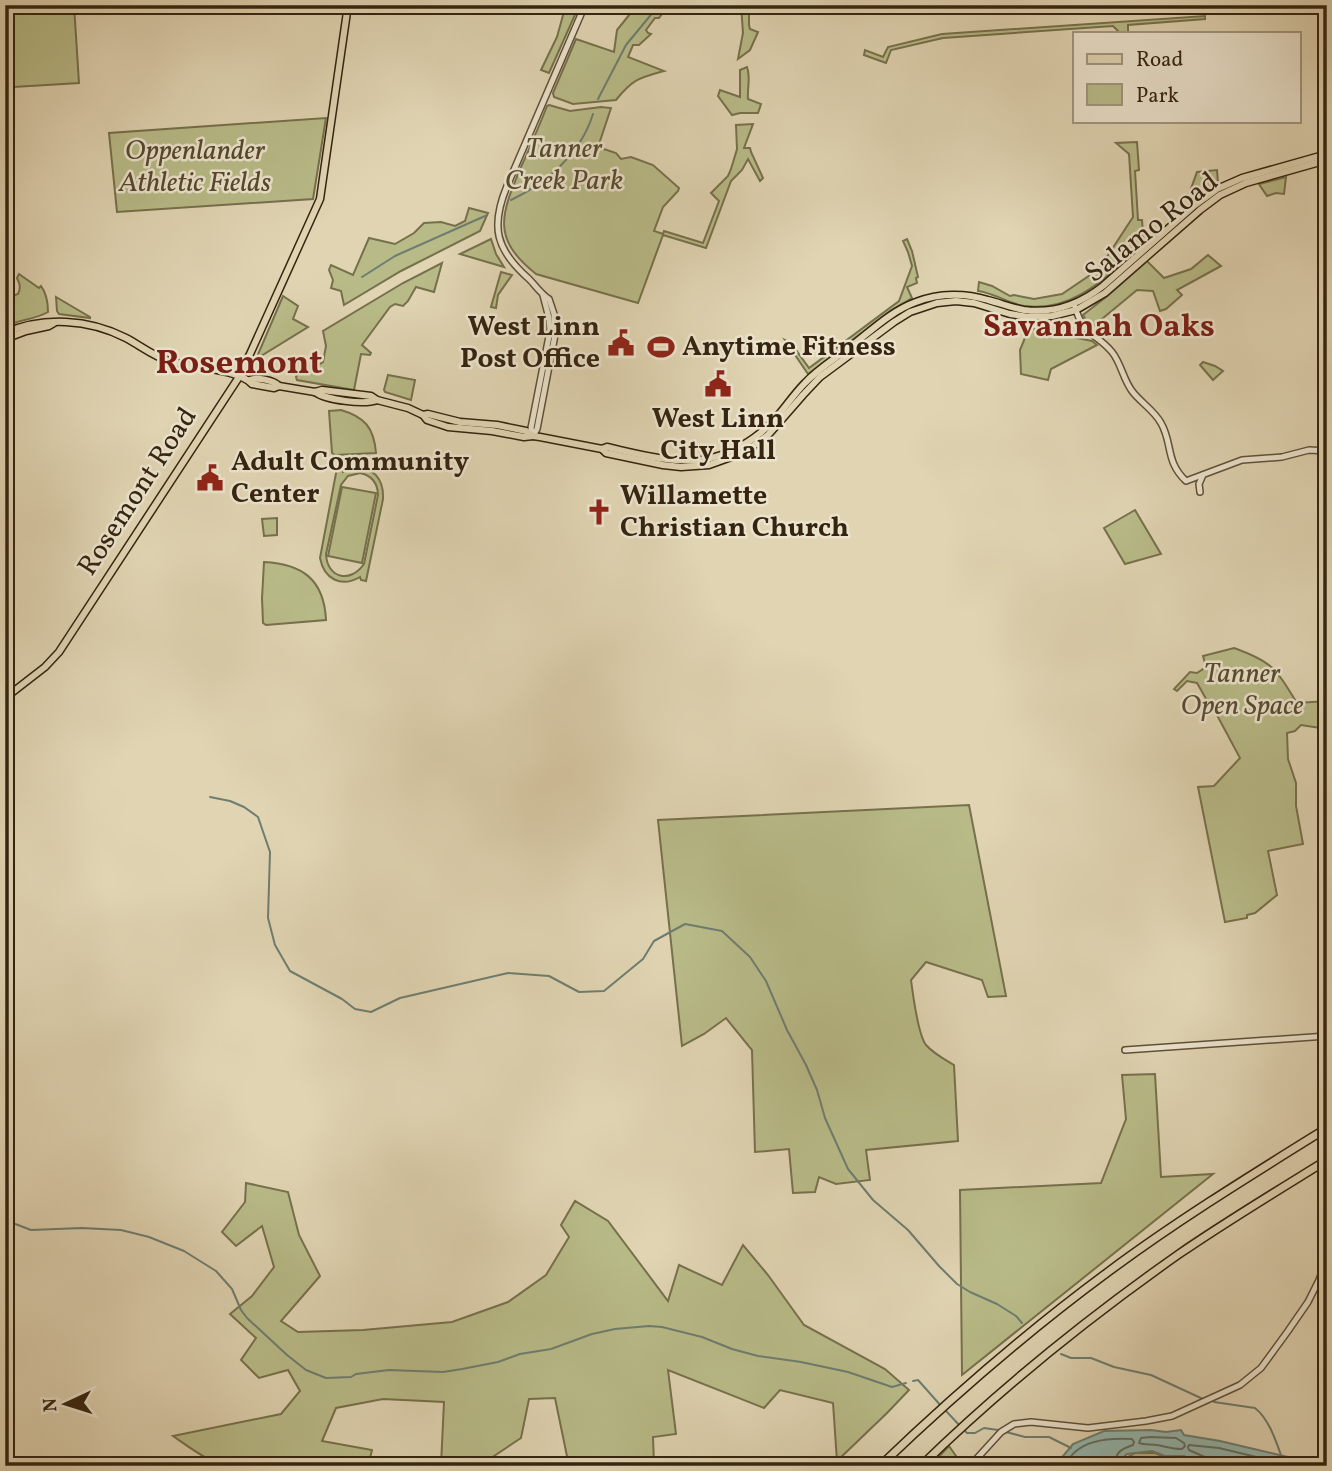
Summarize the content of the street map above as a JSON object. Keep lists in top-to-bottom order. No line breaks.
{"streets":{"main road":["Salamo Road","Rosemont Road"]},"crossings":[["Salamo Road","Rosemont Road"]],"districts":["Savannah Oaks","Rosemont"],"parks":["Tanner Creek Park","Oppenlander Athletic Fields","Tanner Open Space"],"places":{"public building":["West Linn Post Office","West Linn City Hall","Adult Community Center"],"sports":["Anytime Fitness"],"church":["Willamette Christian Church"]},"legend":["Road","Park"],"north":"left"}
